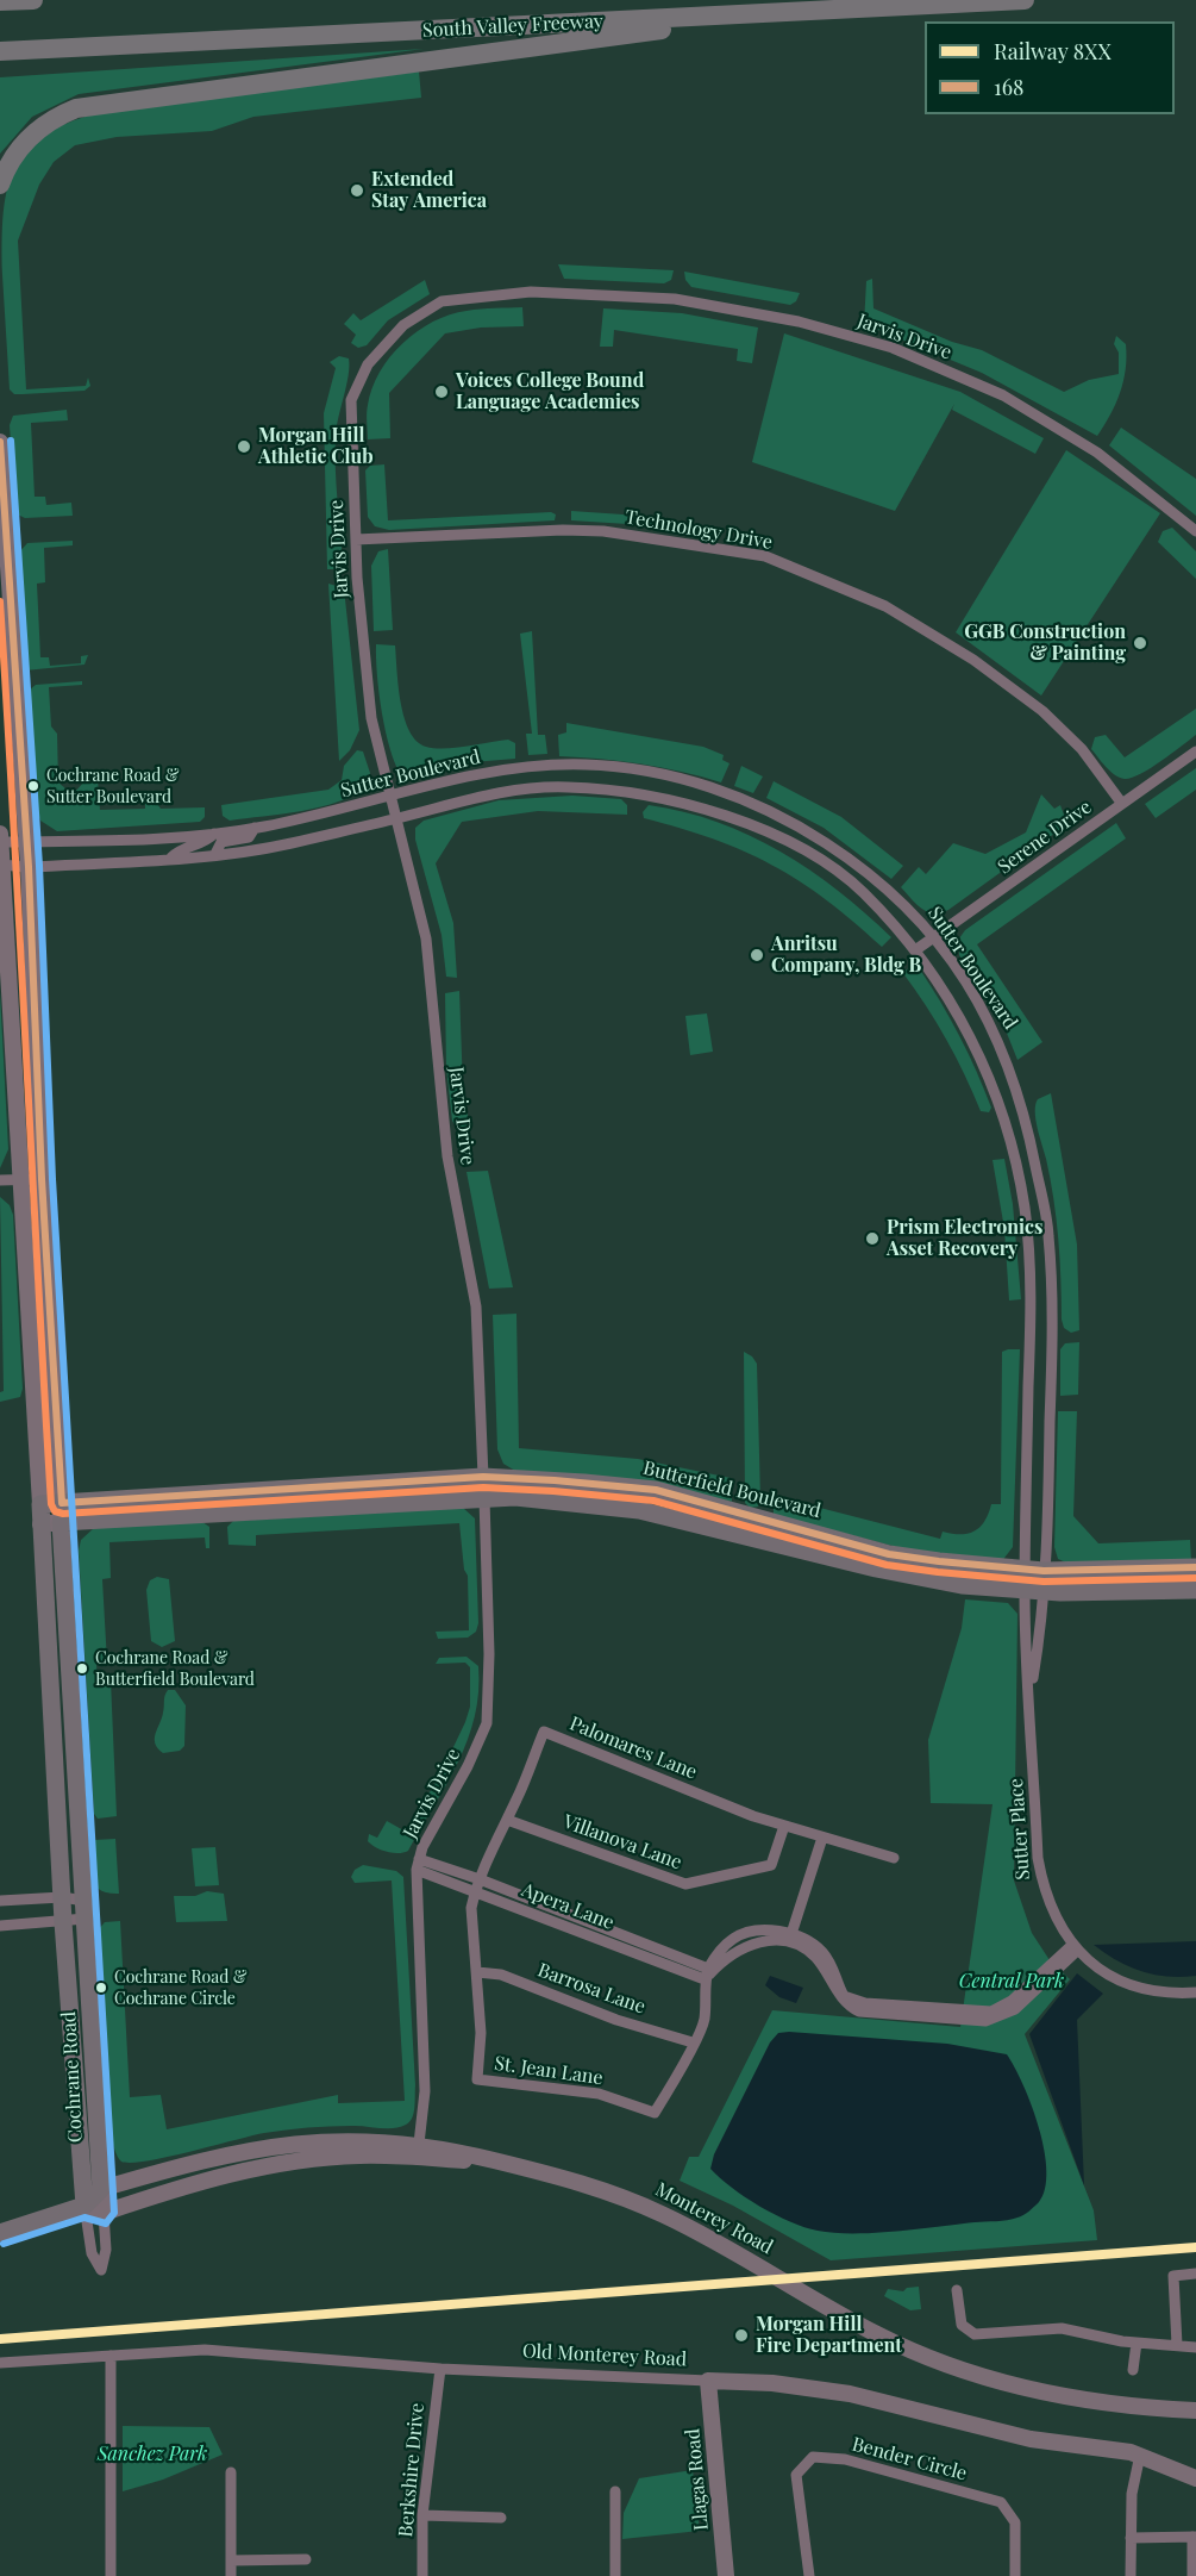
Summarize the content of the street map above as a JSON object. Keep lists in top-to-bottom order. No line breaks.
{"streets":{"highway":["South Valley Freeway"],"main road":["Butterfield Boulevard","Cochrane Road","Monterey Road","Old Monterey Road","Llagas Road"],"street":["Jarvis Drive","Technology Drive","Sutter Boulevard","Serene Drive","Palomares Lane","Sutter Place","Villanova Lane","Apera Lane","Barrosa Lane","St. Jean Lane","Bender Circle","Berkshire Drive"]},"crossings":[["Jarvis Drive","Technology Drive"],["Jarvis Drive","Sutter Boulevard"],["Jarvis Drive","Butterfield Boulevard"],["Jarvis Drive","Apera Lane"],["Jarvis Drive","Monterey Road"],["Technology Drive","Serene Drive"],["Sutter Boulevard","Serene Drive"],["Sutter Boulevard","Butterfield Boulevard"],["Sutter Boulevard","Sutter Place"],["Sutter Boulevard","Cochrane Road"],["Butterfield Boulevard","Sutter Place"],["Butterfield Boulevard","Cochrane Road"],["Palomares Lane","Villanova Lane"],["Palomares Lane","Apera Lane"],["Palomares Lane","St. Jean Lane"],["Apera Lane","St. Jean Lane"],["Barrosa Lane","St. Jean Lane"],["Cochrane Road","Monterey Road"],["Old Monterey Road","Berkshire Drive"],["Old Monterey Road","Llagas Road"]],"parks":["Central Park","Sanchez Park"],"places":["Extended Stay America","Voices College Bound Language Academies","Morgan Hill Athletic Club","GGB Construction & Painting","Cochrane Road & Sutter Boulevard","Anritsu Company, Bldg B","Prism Electronics Asset Recovery","Cochrane Road & Butterfield Boulevard","Cochrane Road & Cochrane Circle","Morgan Hill Fire Department"],"lines":["transit line 168","rail line 8XX"],"legend":["Railway 8XX","168"]}
